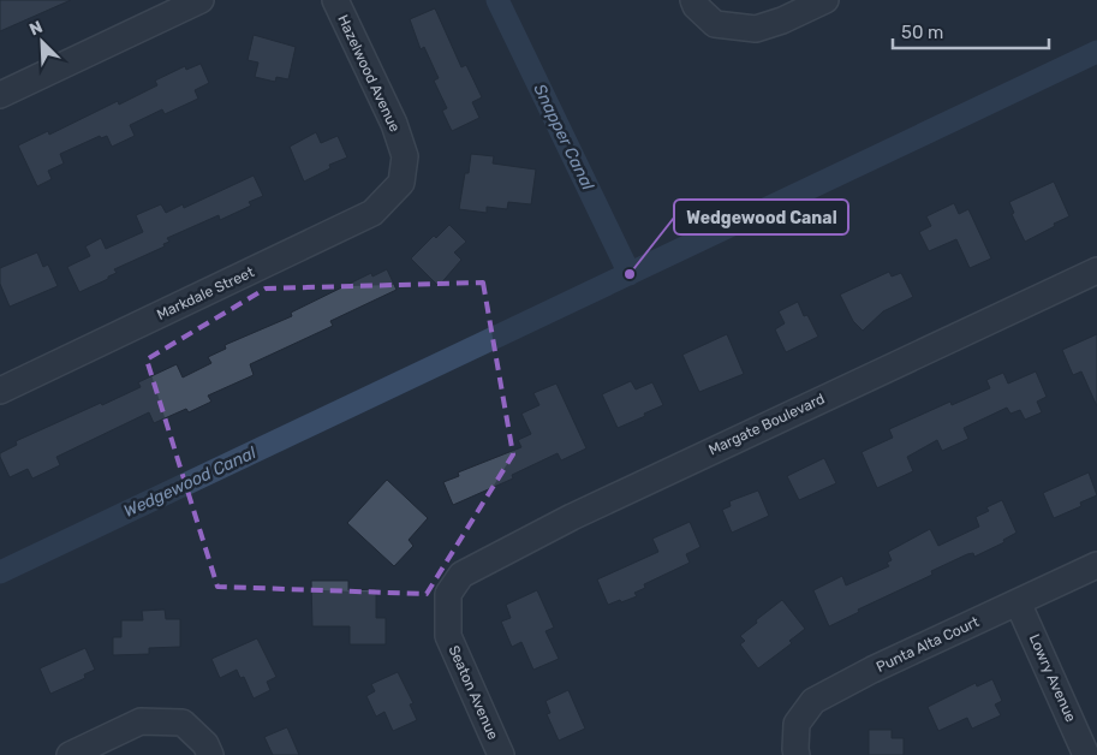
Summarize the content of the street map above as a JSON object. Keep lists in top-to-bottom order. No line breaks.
{"streets":{"street":["Hazelwood Avenue","Markdale Street","Margate Boulevard","Punta Alta Court","Lowry Avenue","Seaton Avenue"]},"crossings":[["Hazelwood Avenue","Markdale Street"],["Margate Boulevard","Seaton Avenue"],["Punta Alta Court","Lowry Avenue"]],"water":["Snapper Canal","Wedgewood Canal"],"places":["Wedgewood Canal"],"scale_bar":"50 m","north":"top left"}
